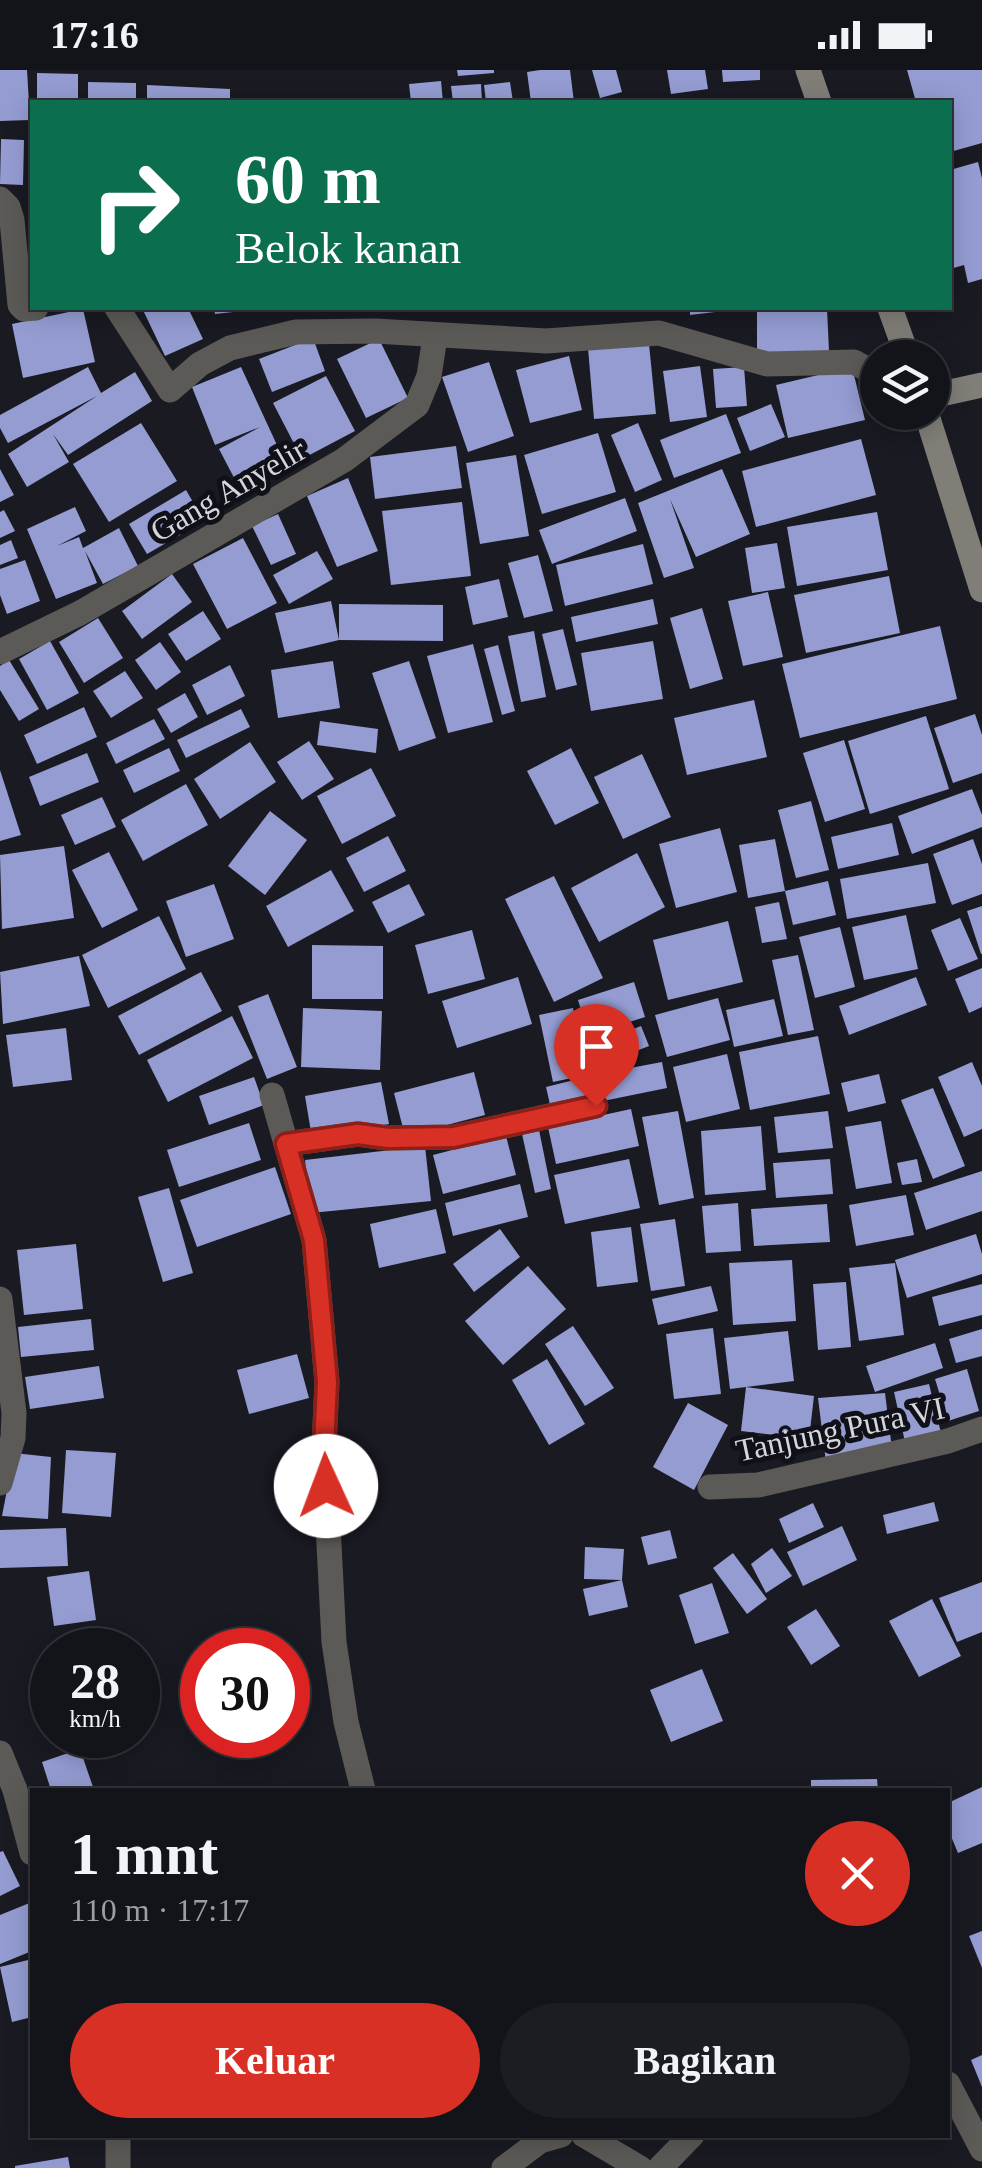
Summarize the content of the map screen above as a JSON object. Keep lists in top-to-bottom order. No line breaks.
{"streets":{"street":["Gang Anyelir","Tanjung Pura VI"]},"page":{"status":"17:16","turn":["60 m","Belok kanan"],"speed":"28 km/h","limit":"30","heading":["1 mnt","110 m · 17:17"],"buttons":["Keluar","Bagikan"]}}
